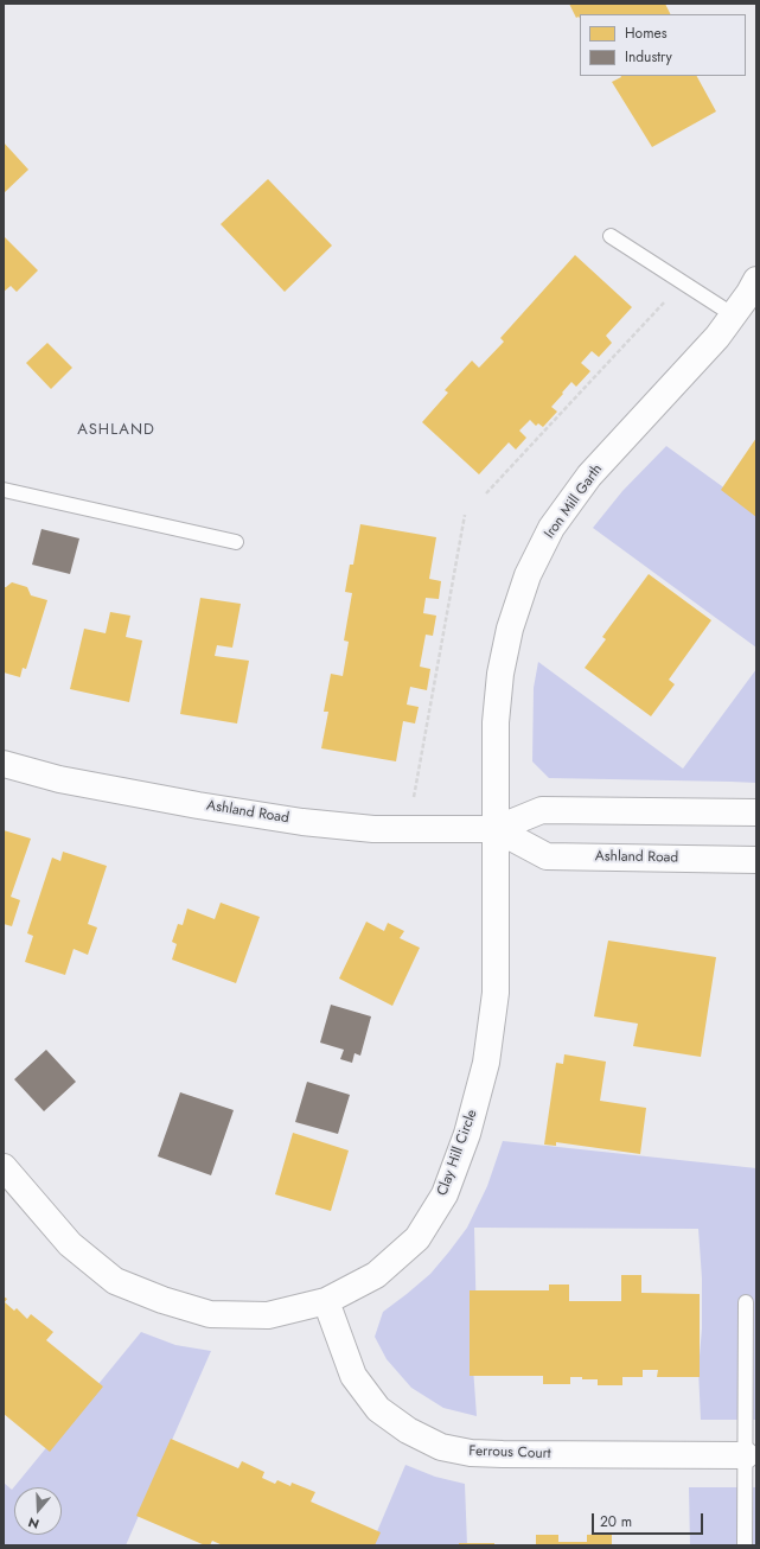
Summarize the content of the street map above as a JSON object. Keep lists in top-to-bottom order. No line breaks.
{"streets":{"street":["Iron Mill Garth","Ashland Road","Clay Hill Circle","Ferrous Court"]},"crossings":[["Iron Mill Garth","Ashland Road"],["Iron Mill Garth","Clay Hill Circle"],["Ashland Road","Clay Hill Circle"],["Clay Hill Circle","Ferrous Court"]],"districts":["ASHLAND"],"legend":["Homes","Industry"],"scale_bar":"20 m","north":"bottom"}
